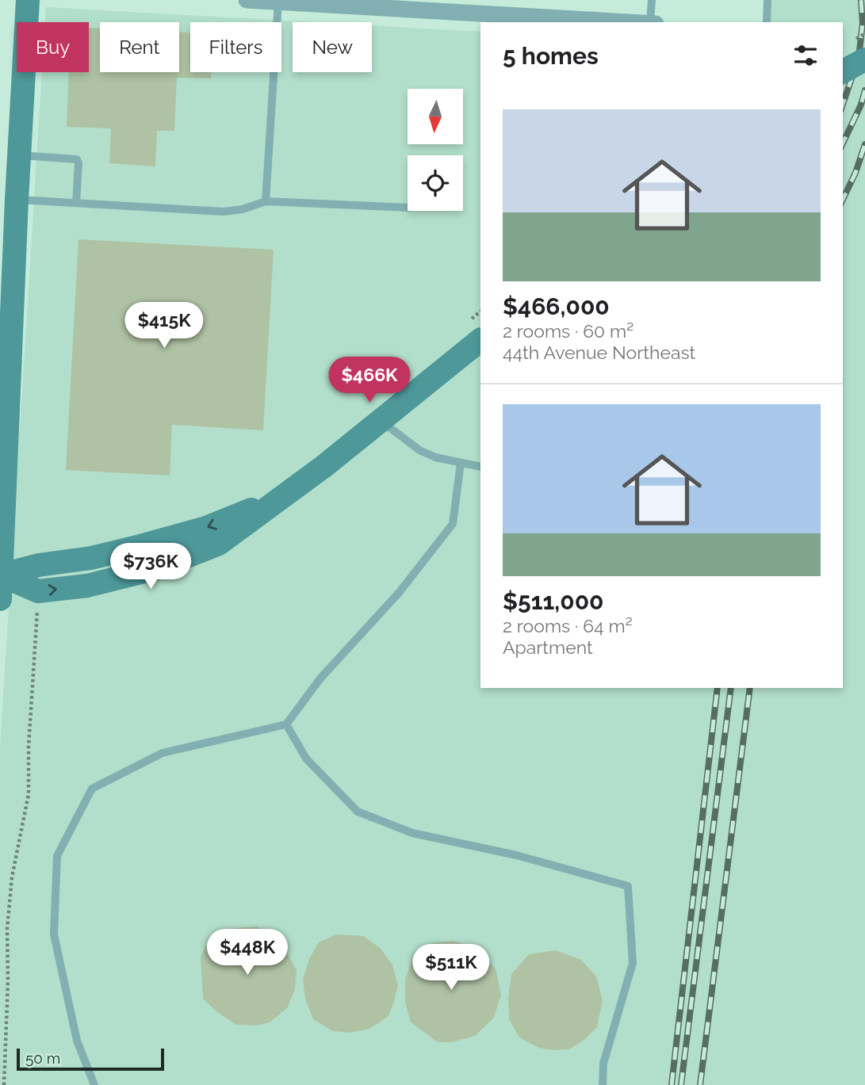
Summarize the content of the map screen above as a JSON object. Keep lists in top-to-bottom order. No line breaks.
{"scale_bar":"50 m","north":"bottom","page":{"chip":["Buy","Rent","Filters","New"],"heading":"5 homes","list":[{"name":"$466,000","note":"2 rooms · 60 m² · 44th Avenue Northeast"},{"name":"$511,000","note":"2 rooms · 64 m² · Apartment"}],"price":["$415K","$466K","$736K","$448K","$511K"],"scale":"50 m"}}
